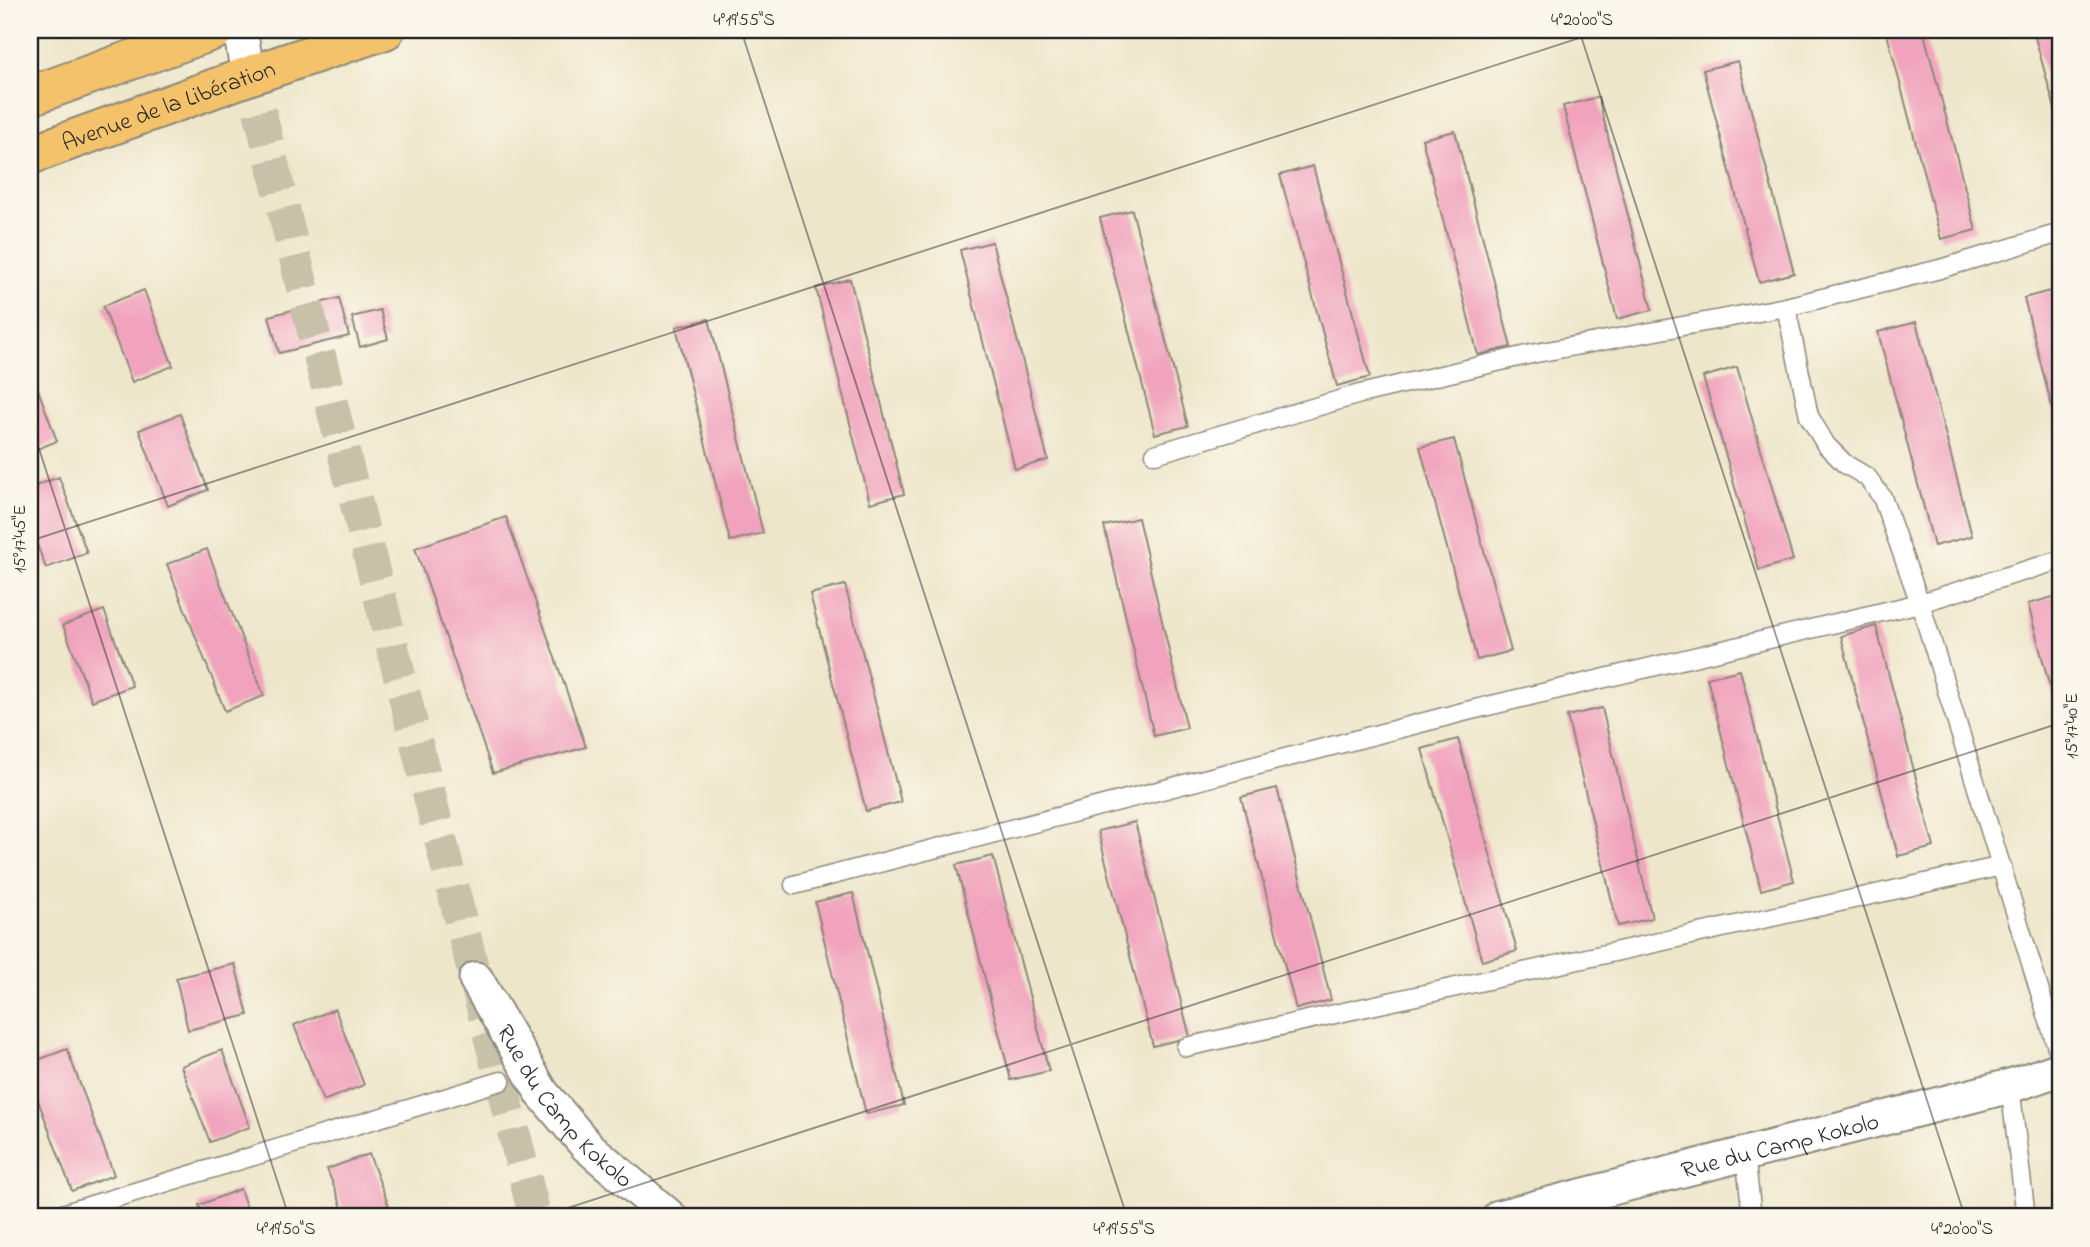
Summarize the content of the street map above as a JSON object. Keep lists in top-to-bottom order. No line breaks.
{"streets":{"main road":["Avenue de la Libération"],"street":["Rue du Camp Kokolo"]},"coordinates":["4°19'55\"S","4°20'00\"S","15°17'45\"E","15°17'40\"E","4°19'50\"S"]}
